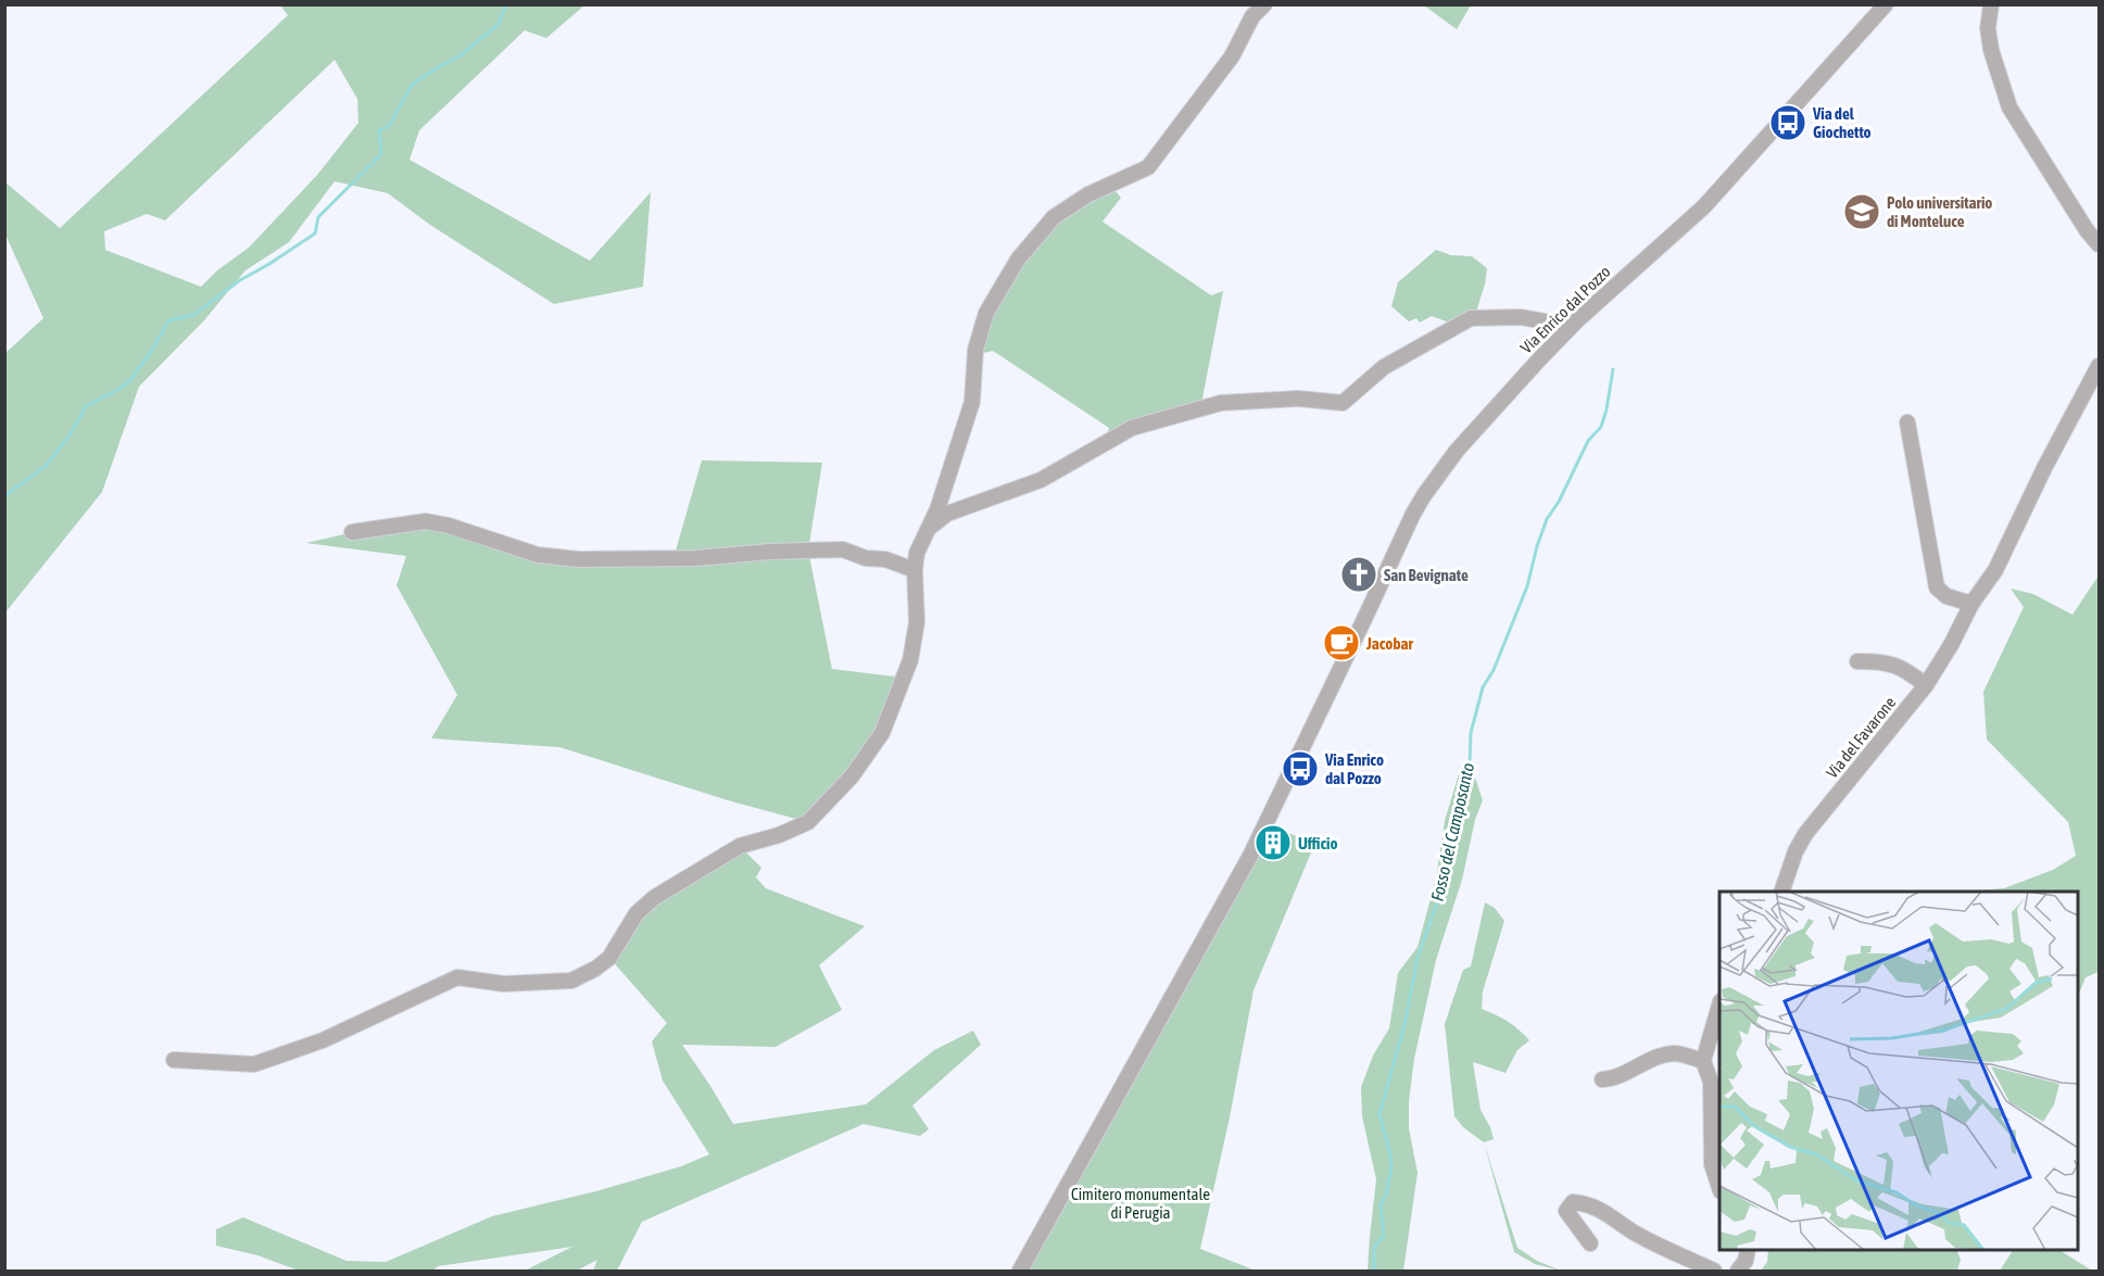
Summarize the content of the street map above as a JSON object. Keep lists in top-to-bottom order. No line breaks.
{"streets":{"street":["Via Enrico dal Pozzo","Via del Favarone"]},"water":["Fosso del Camposanto"],"parks":["Cimitero monumentale di Perugia"],"places":{"bus stop":["Via del Giochetto","Via Enrico dal Pozzo"],"school or university":["Polo universitario di Monteluce"],"church":["San Bevignate"],"cafe":["Jacobar"],"building":["Ufficio"]}}
